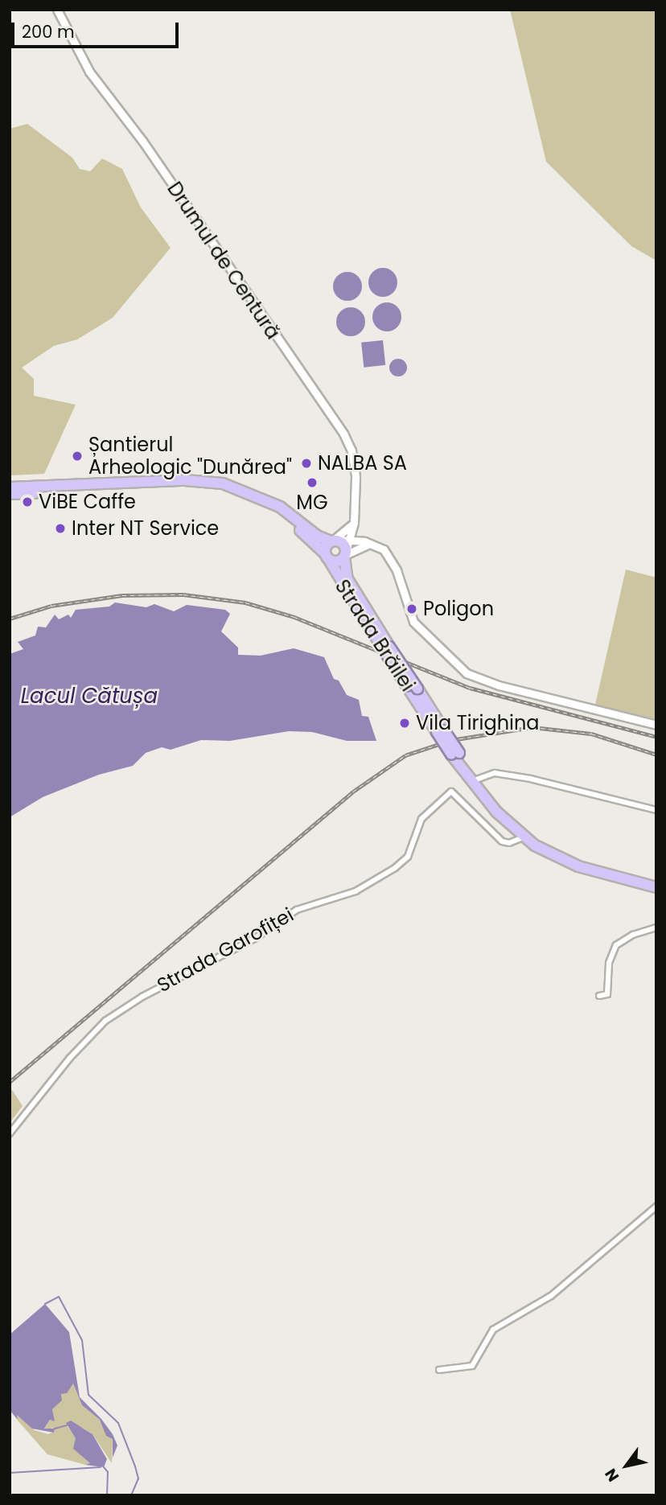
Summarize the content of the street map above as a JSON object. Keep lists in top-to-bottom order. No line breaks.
{"streets":{"highway":["Strada Brăilei"],"street":["Drumul de Centură","Strada Garofiței"]},"crossings":[["Drumul de Centură","Strada Brăilei"],["Strada Brăilei","Strada Garofiței"]],"water":["Lacul Cătușa"],"places":["Șantierul Arheologic \"Dunărea\"","NALBA SA","MG","ViBE Caffe","Inter NT Service","Poligon","Vila Tirighina"],"scale_bar":"200 m","north":"bottom left"}
